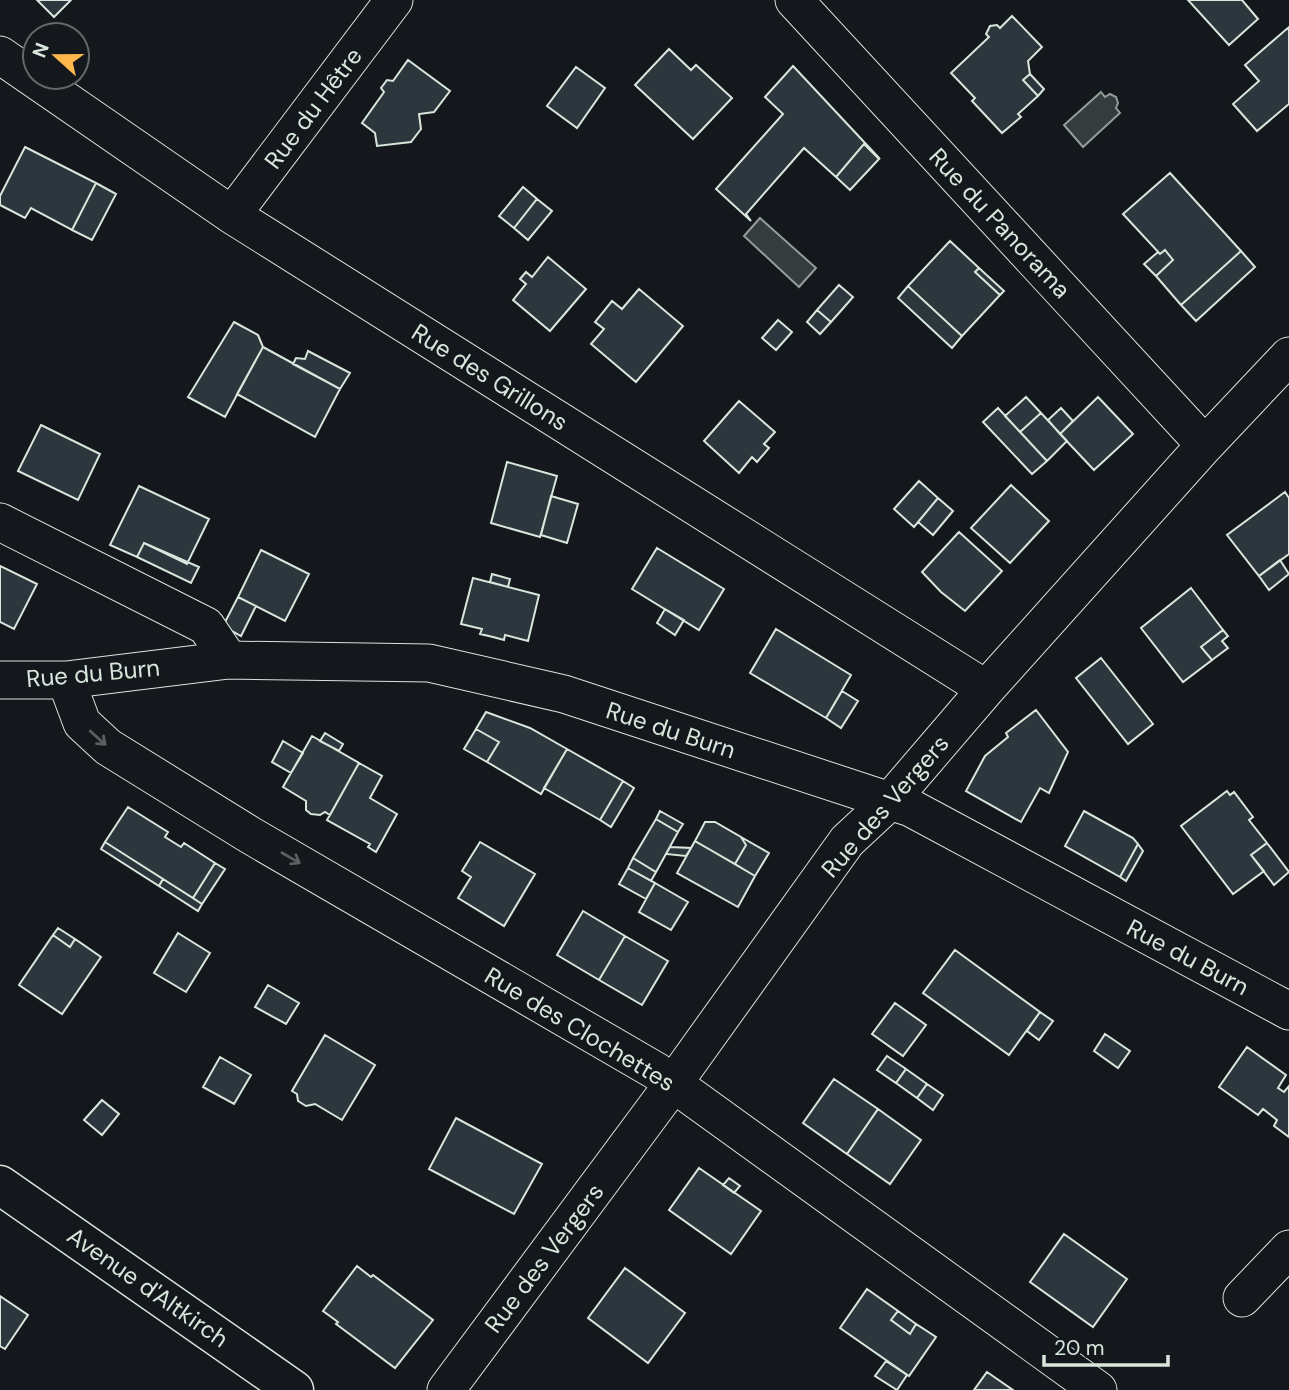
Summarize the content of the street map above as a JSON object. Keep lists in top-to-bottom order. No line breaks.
{"streets":{"main road":["Avenue d'Altkirch"],"street":["Rue du Hêtre","Rue du Panorama","Rue des Grillons","Rue du Burn","Rue des Vergers","Rue des Clochettes"]},"crossings":[["Rue du Hêtre","Rue des Grillons"],["Rue du Panorama","Rue des Vergers"],["Rue des Grillons","Rue des Vergers"],["Rue du Burn","Rue des Vergers"],["Rue du Burn","Rue des Clochettes"],["Rue des Vergers","Rue des Clochettes"]],"one_way":["Rue des Clochettes"],"scale_bar":"20 m","north":"left"}
